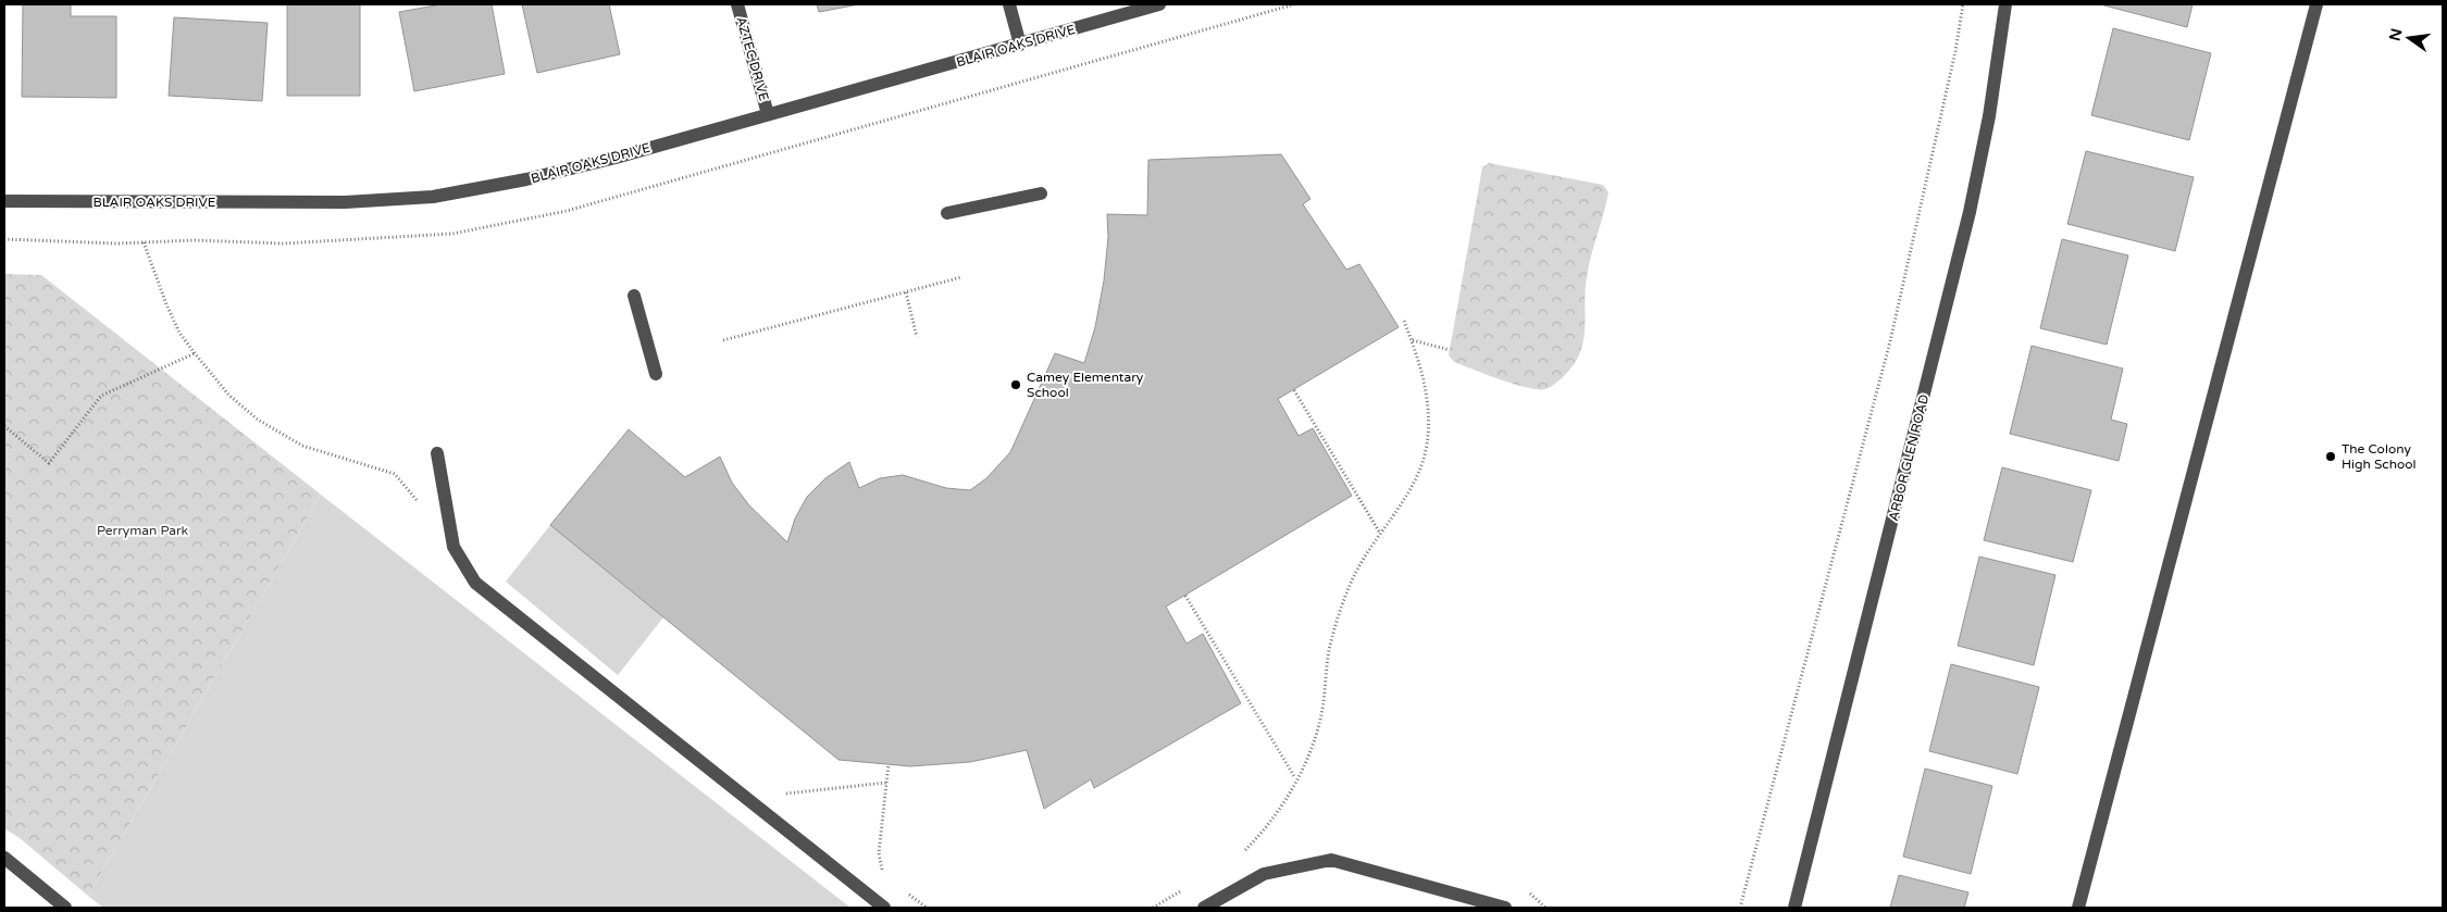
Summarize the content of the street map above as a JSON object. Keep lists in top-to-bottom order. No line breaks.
{"streets":{"street":["BLAIR OAKS DRIVE","AZTEC DRIVE","ARBOR GLEN ROAD"]},"crossings":[["BLAIR OAKS DRIVE","AZTEC DRIVE"]],"parks":["Perryman Park"],"places":["Camey Elementary School","The Colony High School"],"north":"left"}
